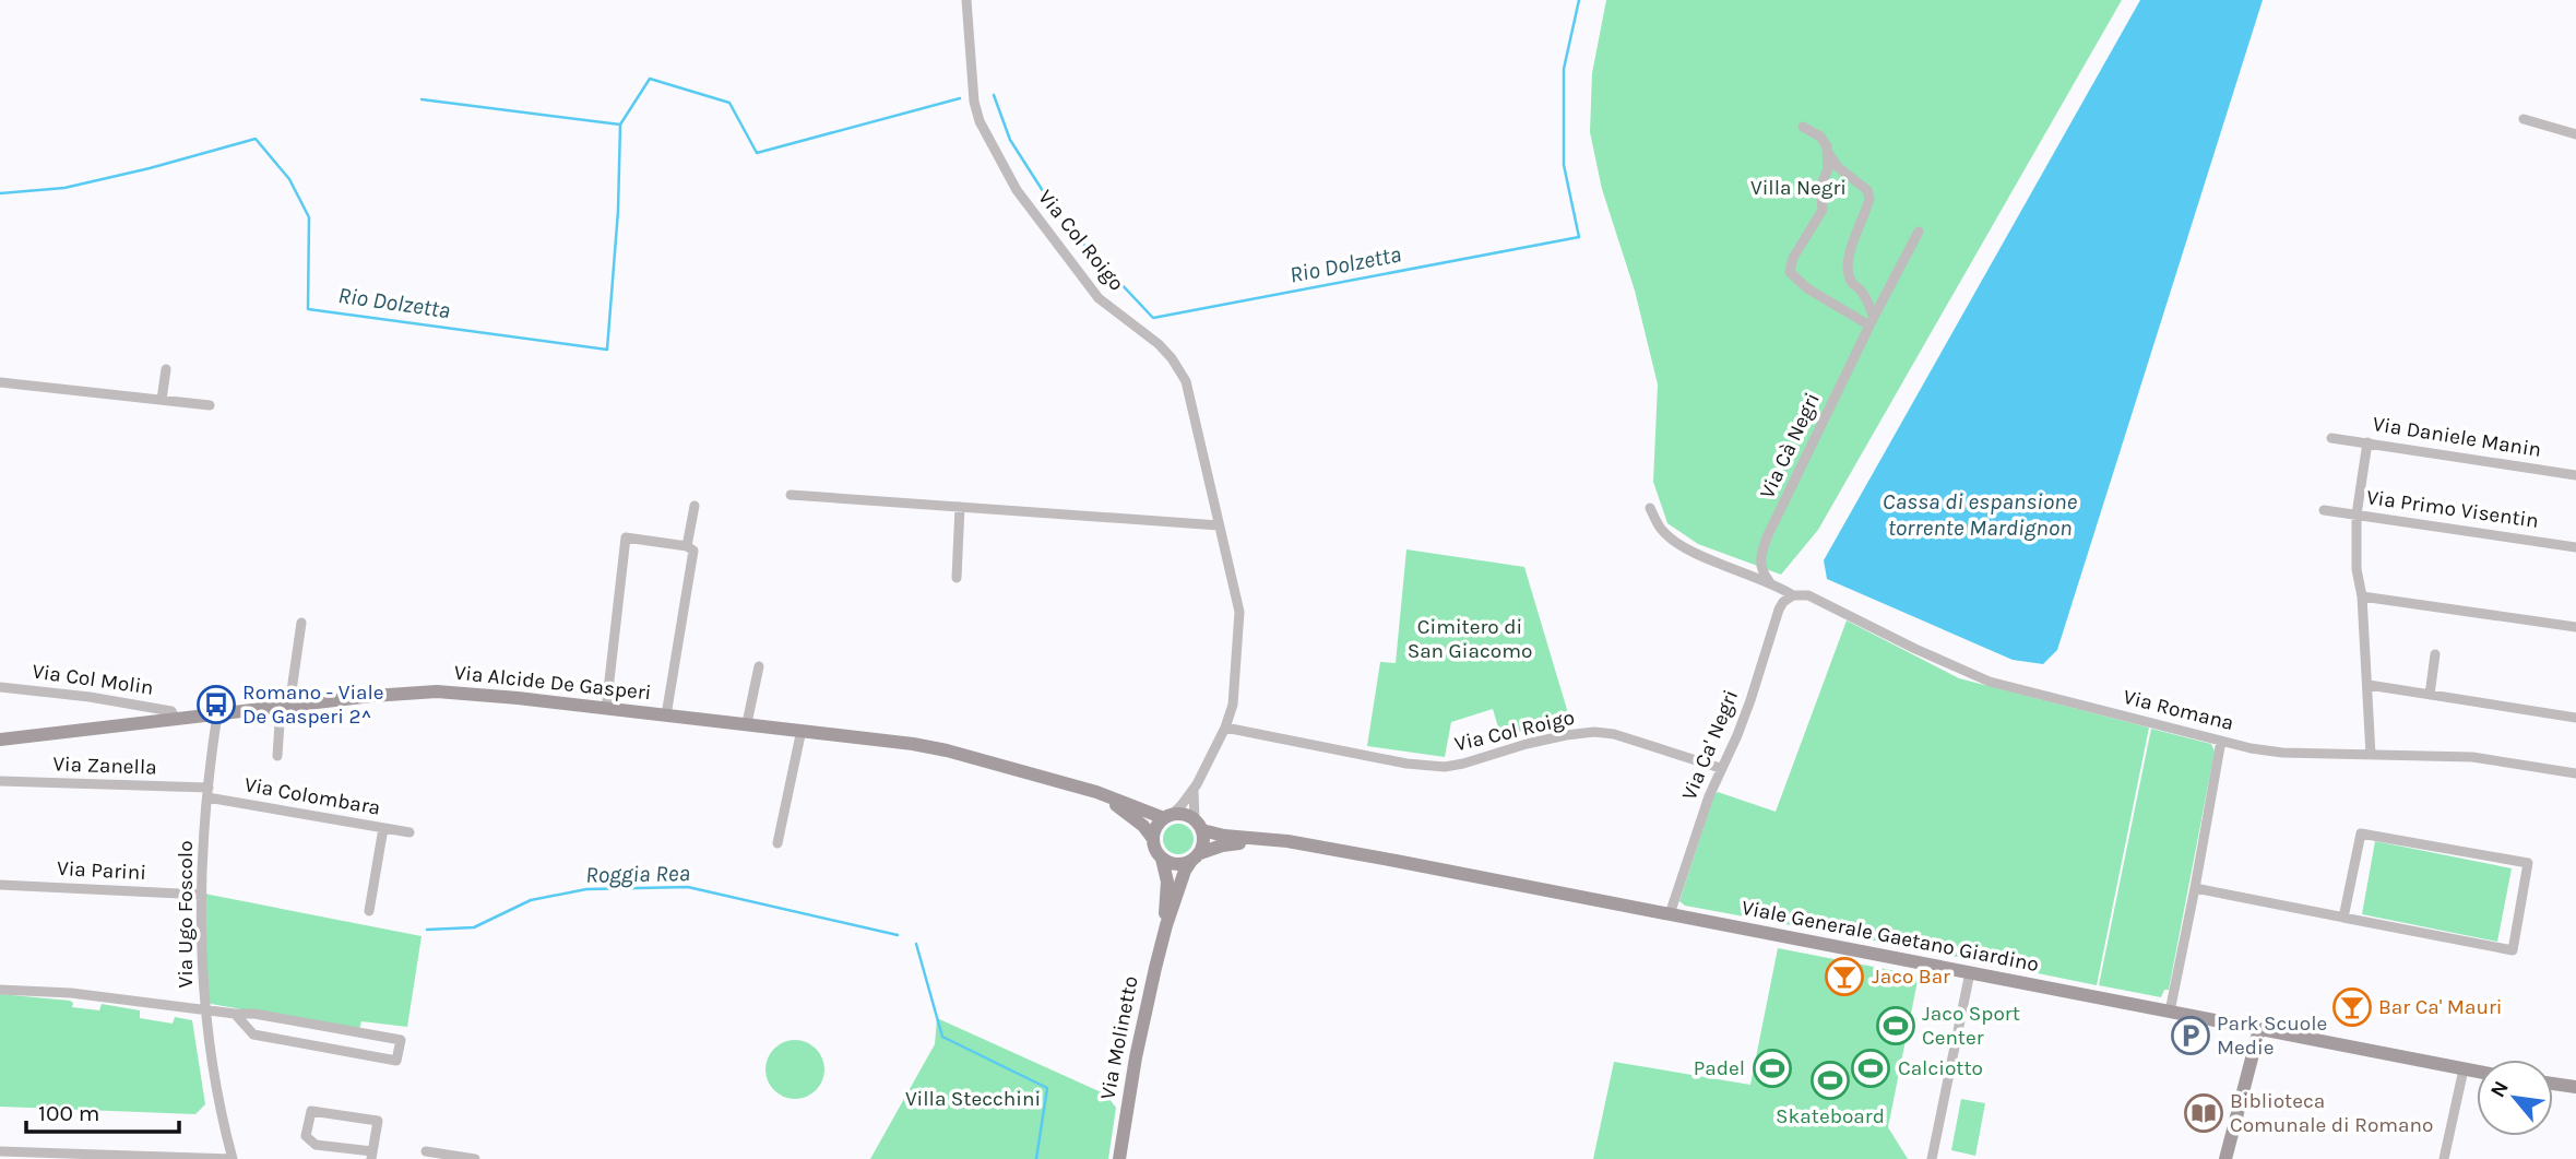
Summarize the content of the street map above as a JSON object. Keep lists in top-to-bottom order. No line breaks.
{"streets":{"main road":["Via Alcide De Gasperi","Viale Generale Gaetano Giardino","Via Molinetto"],"street":["Via Col Roigo","Via Daniele Manin","Via Cà Negri","Via Primo Visentin","Via Col Molin","Via Romana","Via Ca' Negri","Via Zanella","Via Colombara","Via Parini","Via Ugo Foscolo"]},"crossings":[["Via Col Roigo","Via Alcide De Gasperi"],["Via Col Roigo","Via Ca' Negri"],["Via Col Roigo","Viale Generale Gaetano Giardino"],["Via Col Roigo","Via Molinetto"],["Via Col Molin","Via Alcide De Gasperi"],["Via Alcide De Gasperi","Via Ugo Foscolo"],["Via Alcide De Gasperi","Viale Generale Gaetano Giardino"],["Via Alcide De Gasperi","Via Molinetto"],["Via Romana","Via Ca' Negri"],["Via Ca' Negri","Viale Generale Gaetano Giardino"],["Via Zanella","Via Colombara"],["Via Zanella","Via Ugo Foscolo"],["Via Colombara","Via Ugo Foscolo"],["Via Parini","Via Ugo Foscolo"],["Viale Generale Gaetano Giardino","Via Molinetto"]],"water":["Rio Dolzetta","Cassa di espansione torrente Mardignon","Roggia Rea"],"parks":["Villa Negri","Cimitero di San Giacomo","Villa Stecchini"],"places":{"bus stop":["Romano - Viale De Gasperi 2^"],"bar":["Jaco Bar","Bar Ca' Mauri"],"sports":["Jaco Sport Center","Padel","Calciotto","Skateboard"],"parking":["Park Scuole Medie"],"library":["Biblioteca Comunale di Romano"]},"scale_bar":"100 m","north":"top left"}
